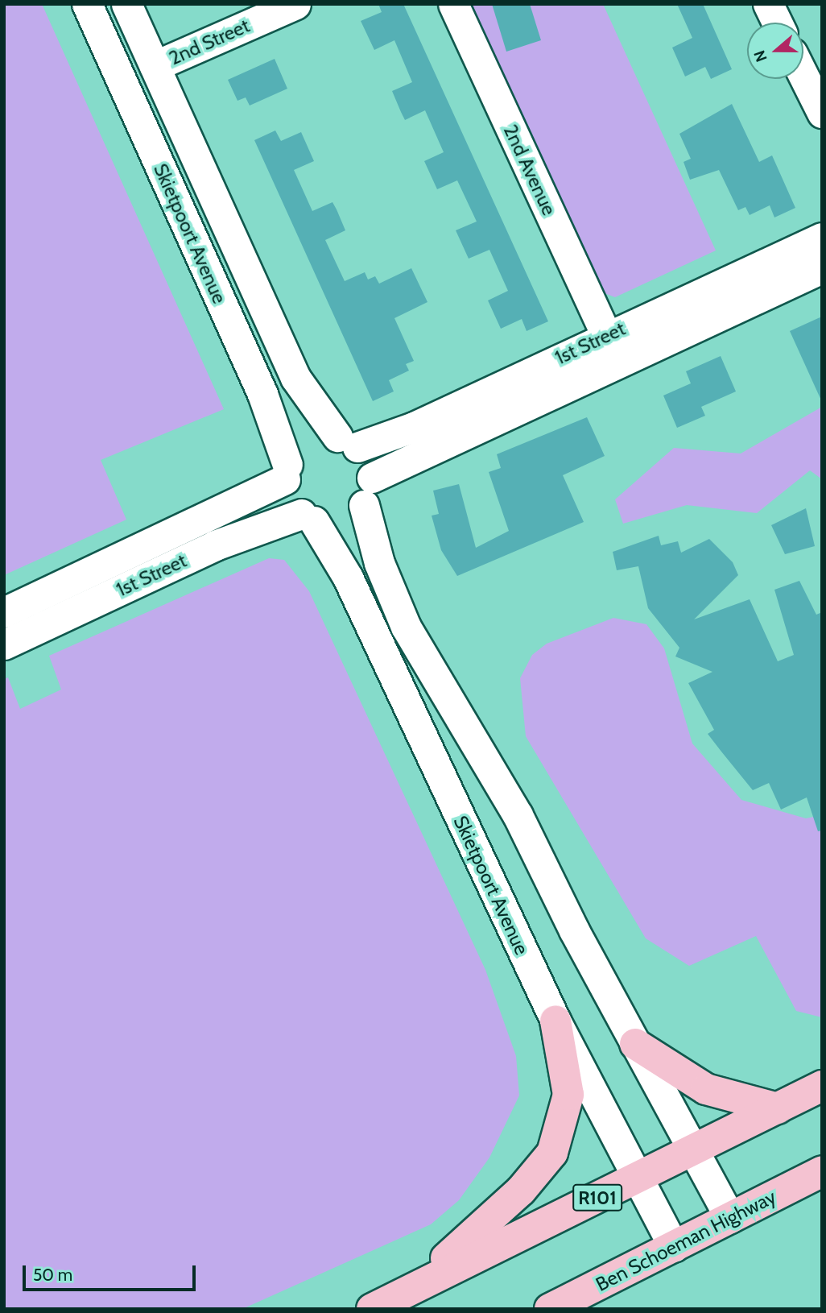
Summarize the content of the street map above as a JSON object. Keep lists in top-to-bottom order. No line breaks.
{"streets":{"main road":["R101","Ben Schoeman Highway"],"street":["2nd Street","2nd Avenue","Skietpoort Avenue","1st Street"]},"crossings":[["2nd Street","Skietpoort Avenue"],["2nd Avenue","1st Street"],["Skietpoort Avenue","1st Street"],["Skietpoort Avenue","R101"],["Skietpoort Avenue","Ben Schoeman Highway"]],"scale_bar":"50 m","north":"left"}
